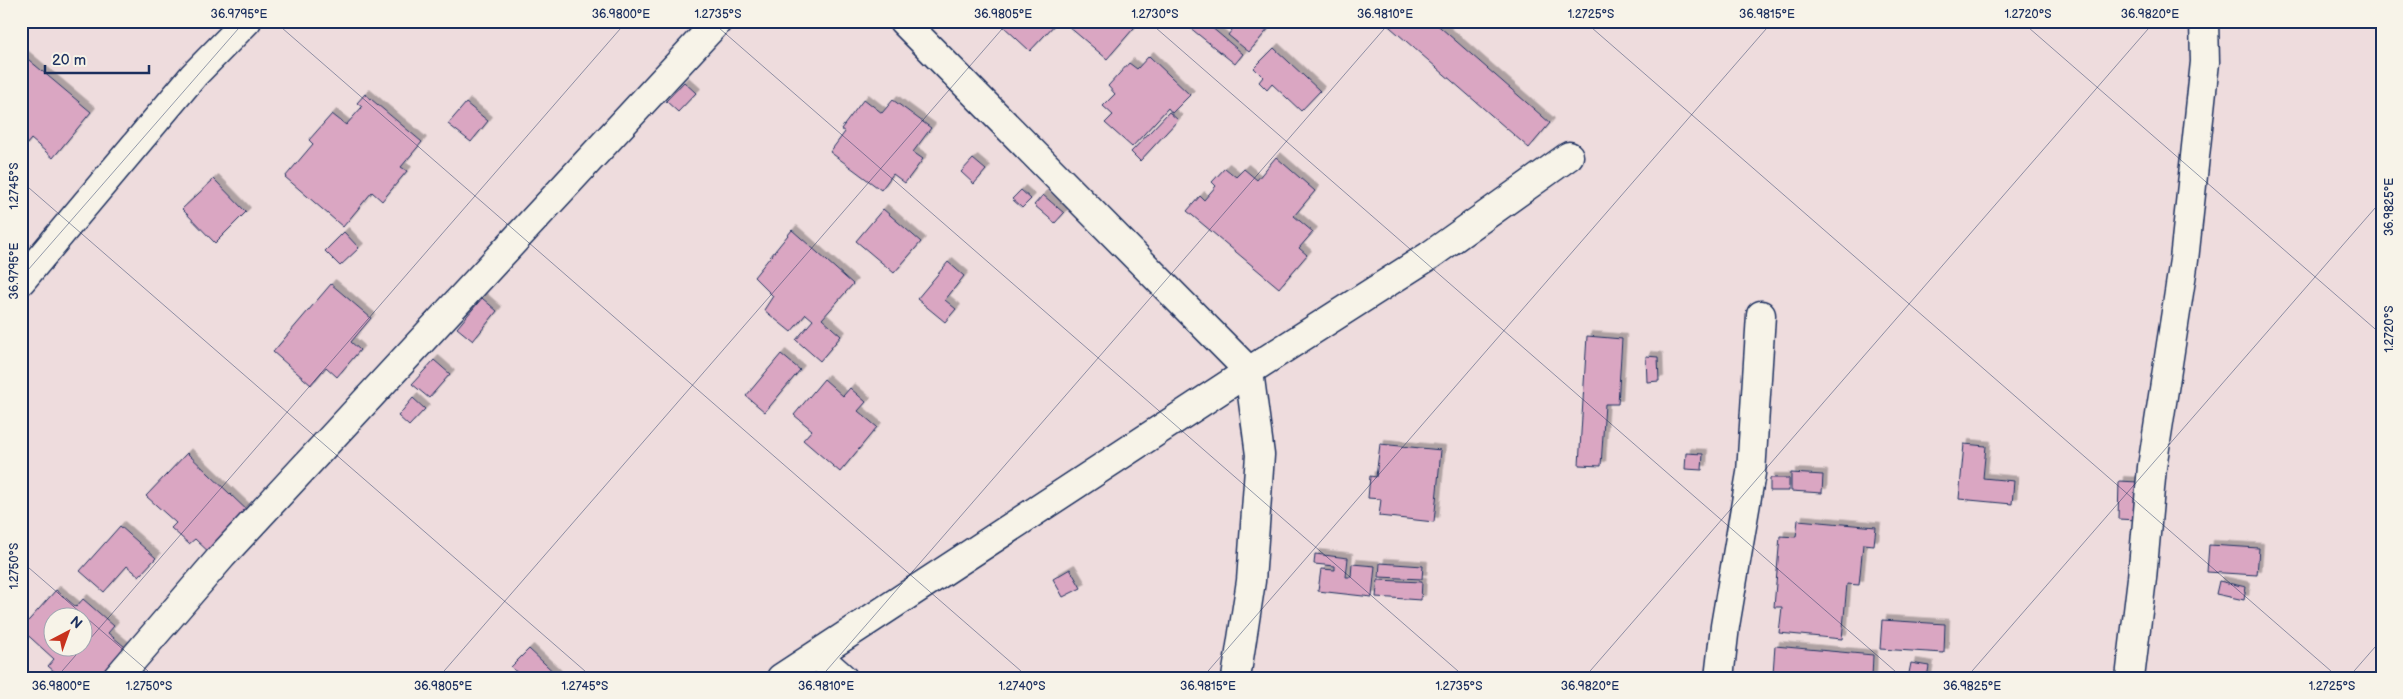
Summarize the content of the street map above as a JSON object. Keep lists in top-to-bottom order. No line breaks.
{"scale_bar":"20 m","north":"top right","coordinates":["36.9795°E","36.9800°E","1.2735°S","36.9805°E","1.2730°S","36.9810°E","1.2725°S","36.9815°E","1.2720°S","36.9820°E","1.2745°S","36.9825°E","1.2750°S","1.2740°S"]}
